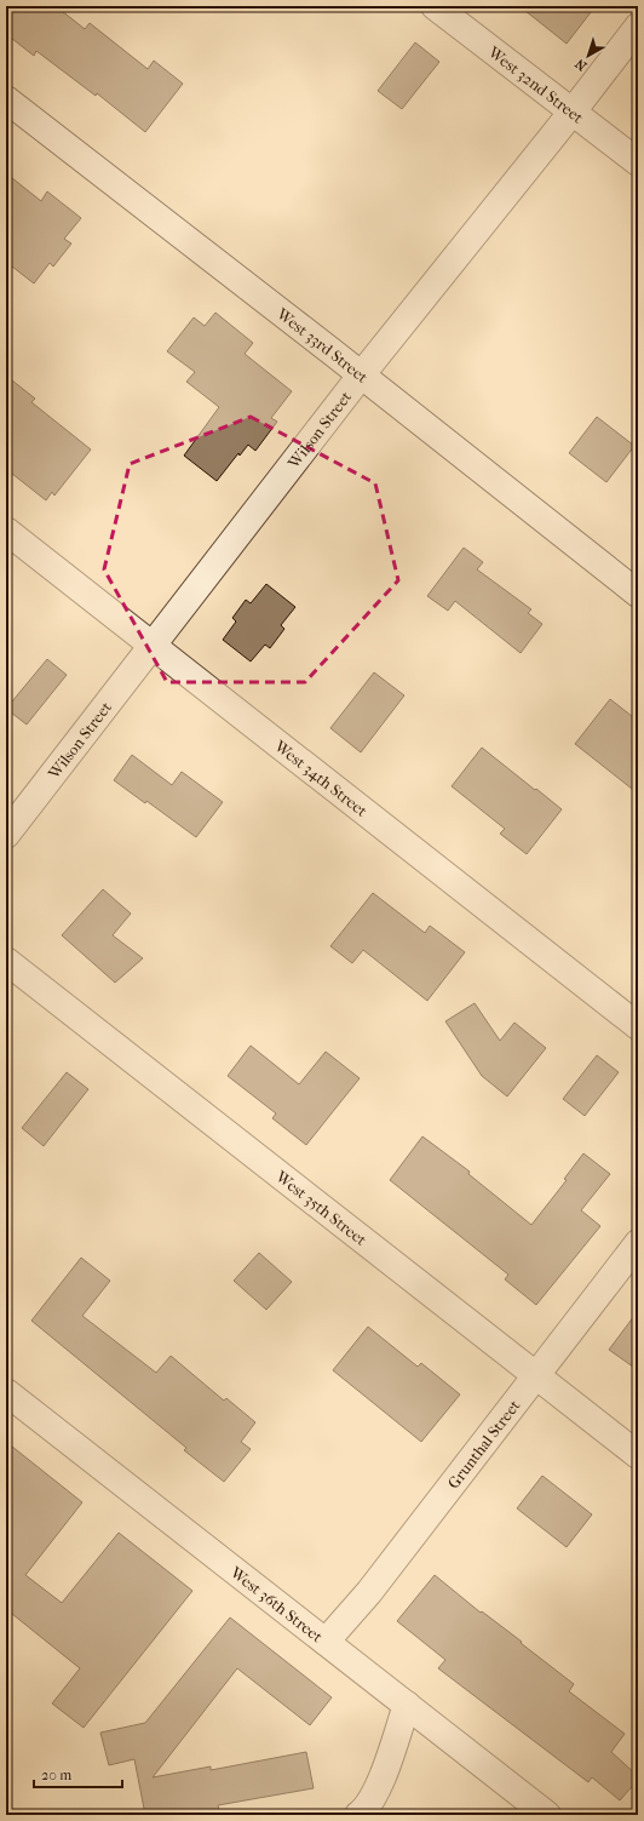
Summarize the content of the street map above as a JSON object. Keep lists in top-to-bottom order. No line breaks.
{"streets":{"street":["West 32nd Street","West 33rd Street","Wilson Street","West 34th Street","West 35th Street","Grunthal Street","West 36th Street"]},"crossings":[["West 32nd Street","Wilson Street"],["West 33rd Street","Wilson Street"],["Wilson Street","West 34th Street"],["West 35th Street","Grunthal Street"],["Grunthal Street","West 36th Street"]],"scale_bar":"20 m","north":"bottom left"}
